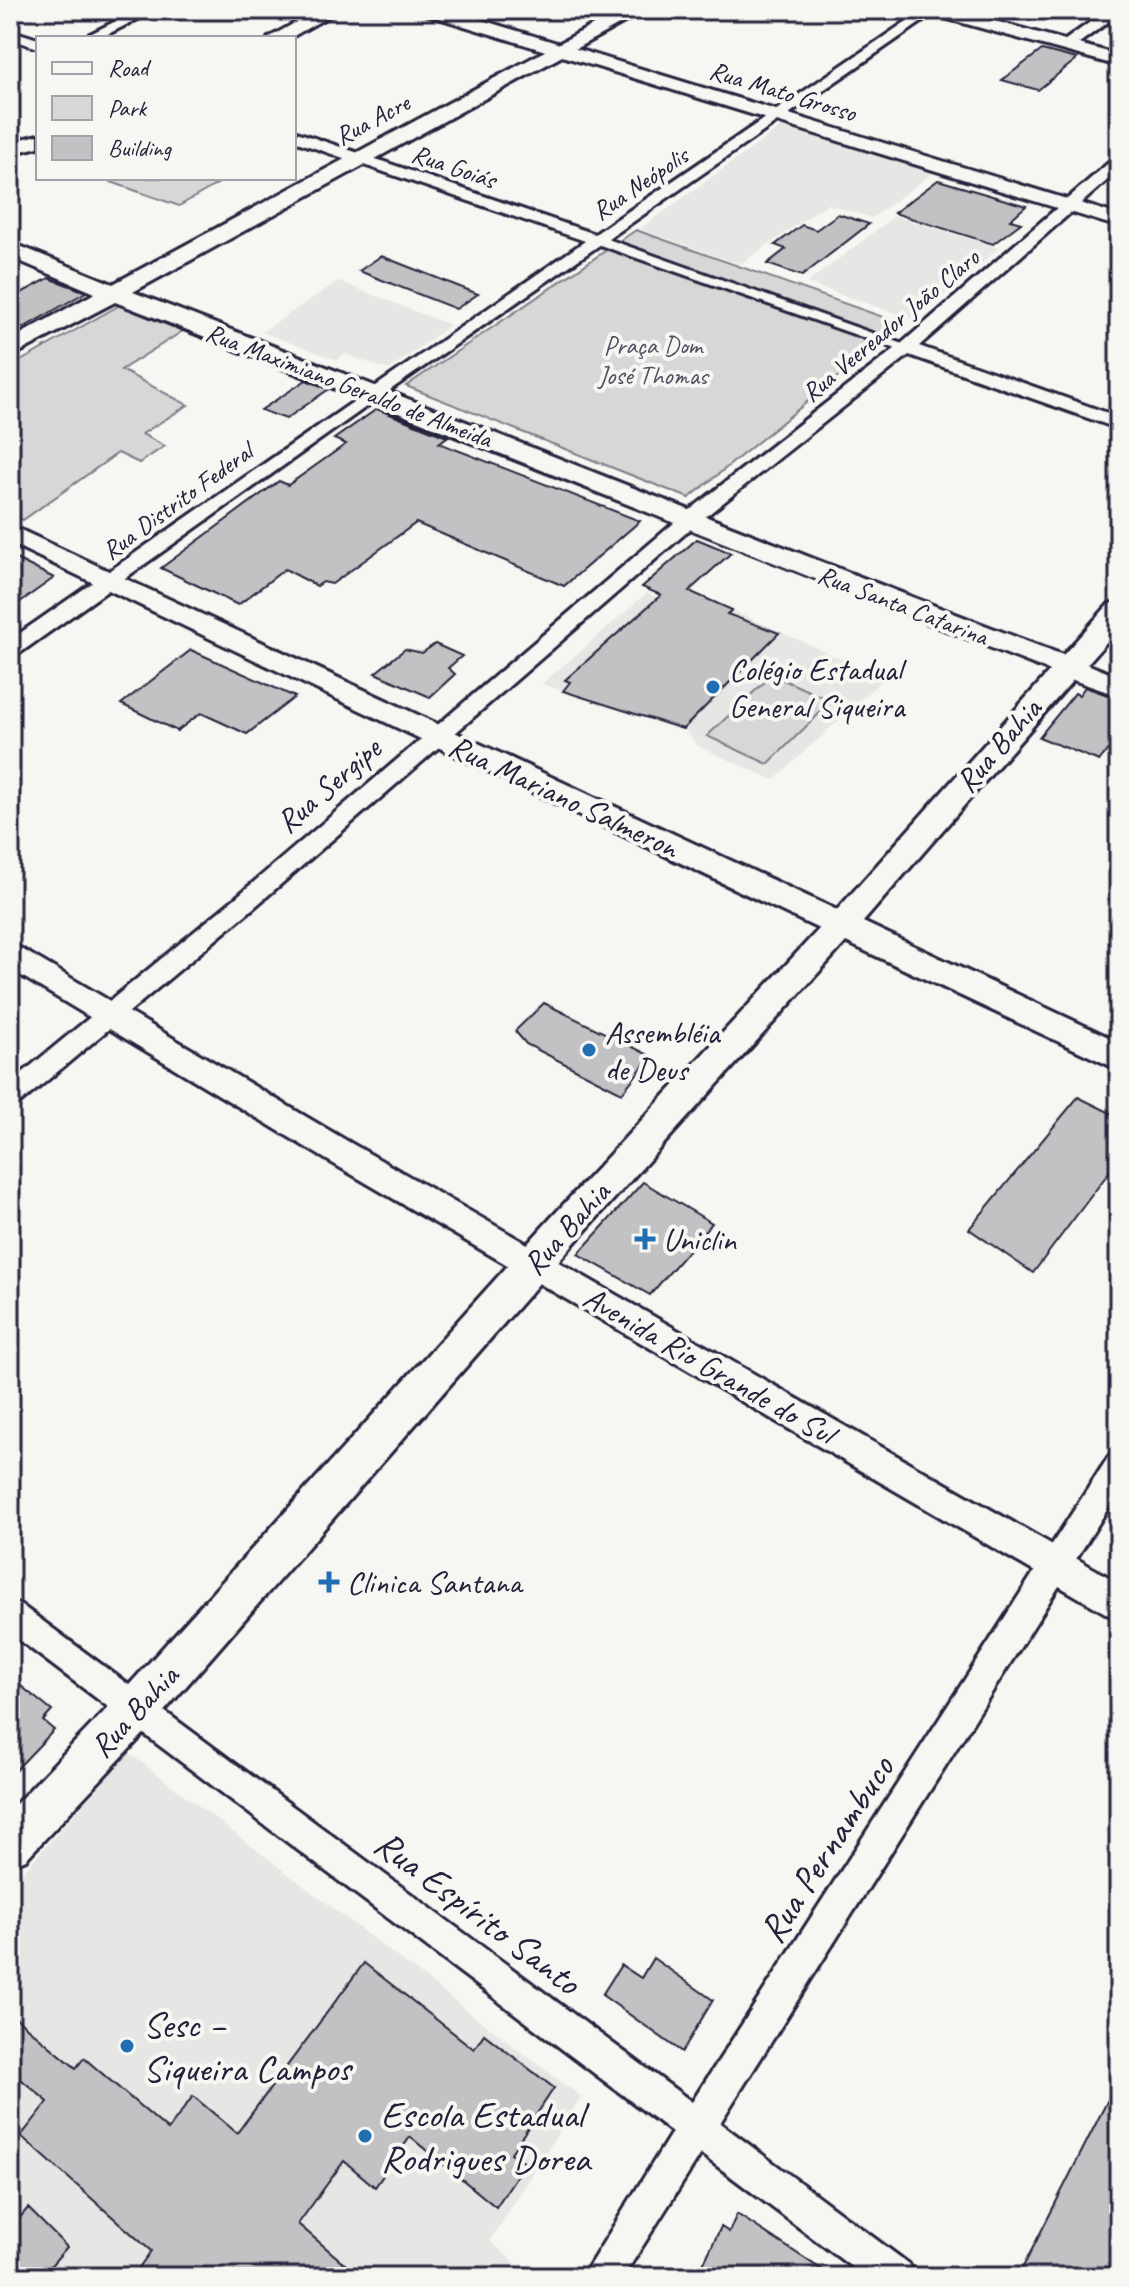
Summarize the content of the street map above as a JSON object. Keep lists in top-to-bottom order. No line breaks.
{"streets":{"main road":["Rua Acre","Rua Maximiano Geraldo de Almeida","Rua Santa Catarina","Rua Bahia","Rua Mariano Salmeron"],"street":["Rua Mato Grosso","Rua Goiás","Rua Neópolis","Rua Veereador João Claro","Rua Distrito Federal","Rua Sergipe","Avenida Rio Grande do Sul","Rua Pernambuco","Rua Espírito Santo"]},"crossings":[["Rua Mato Grosso","Rua Acre"],["Rua Mato Grosso","Rua Neópolis"],["Rua Mato Grosso","Rua Veereador João Claro"],["Rua Acre","Rua Goiás"],["Rua Acre","Rua Maximiano Geraldo de Almeida"],["Rua Goiás","Rua Neópolis"],["Rua Neópolis","Rua Maximiano Geraldo de Almeida"],["Rua Neópolis","Rua Distrito Federal"],["Rua Veereador João Claro","Rua Maximiano Geraldo de Almeida"],["Rua Veereador João Claro","Rua Santa Catarina"],["Rua Veereador João Claro","Rua Sergipe"],["Rua Maximiano Geraldo de Almeida","Rua Distrito Federal"],["Rua Maximiano Geraldo de Almeida","Rua Santa Catarina"],["Rua Maximiano Geraldo de Almeida","Rua Sergipe"],["Rua Distrito Federal","Rua Mariano Salmeron"],["Rua Santa Catarina","Rua Bahia"],["Rua Santa Catarina","Rua Sergipe"],["Rua Bahia","Rua Mariano Salmeron"],["Rua Bahia","Avenida Rio Grande do Sul"],["Rua Bahia","Rua Espírito Santo"],["Rua Sergipe","Rua Mariano Salmeron"],["Rua Sergipe","Avenida Rio Grande do Sul"],["Avenida Rio Grande do Sul","Rua Pernambuco"],["Rua Pernambuco","Rua Espírito Santo"]],"parks":["Praça Dom José Thomas"],"places":{"other":["Colégio Estadual General Siqueira","Assembléia de Deus","Sesc – Siqueira Campos","Escola Estadual Rodrigues Dorea"],"health":["Uniclin","Clinica Santana"]},"legend":["Road","Park","Building"]}
